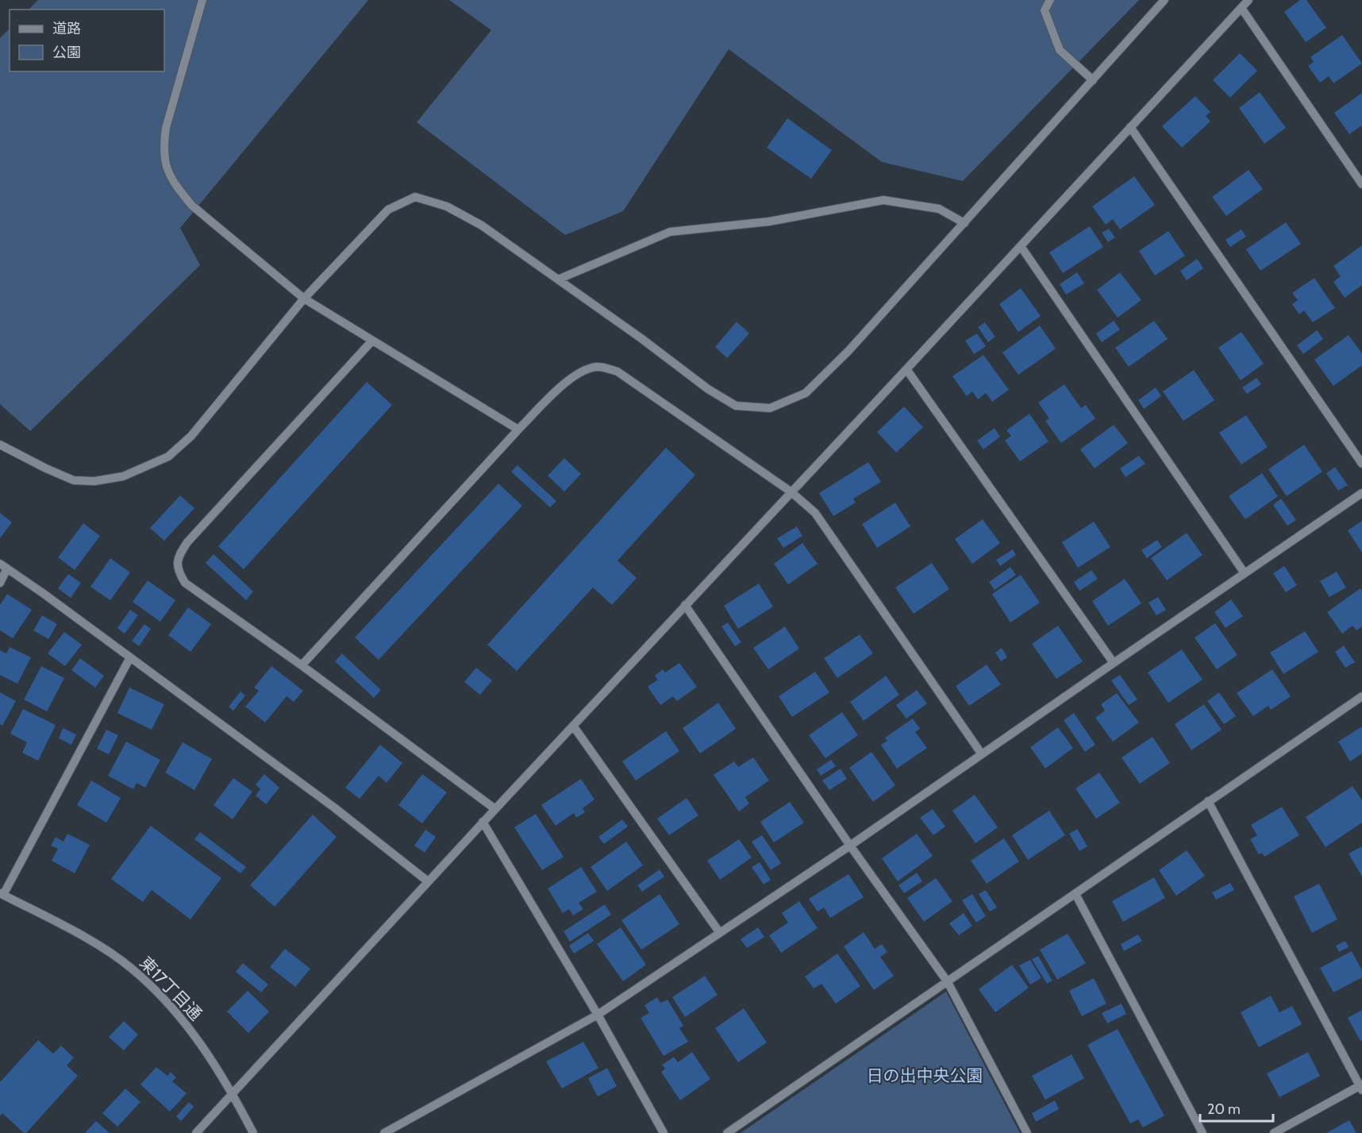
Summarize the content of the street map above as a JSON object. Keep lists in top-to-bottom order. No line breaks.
{"streets":{"street":["東17丁目通"]},"parks":["日の出中央公園"],"legend":["道路","公園"],"scale_bar":"20 m"}
